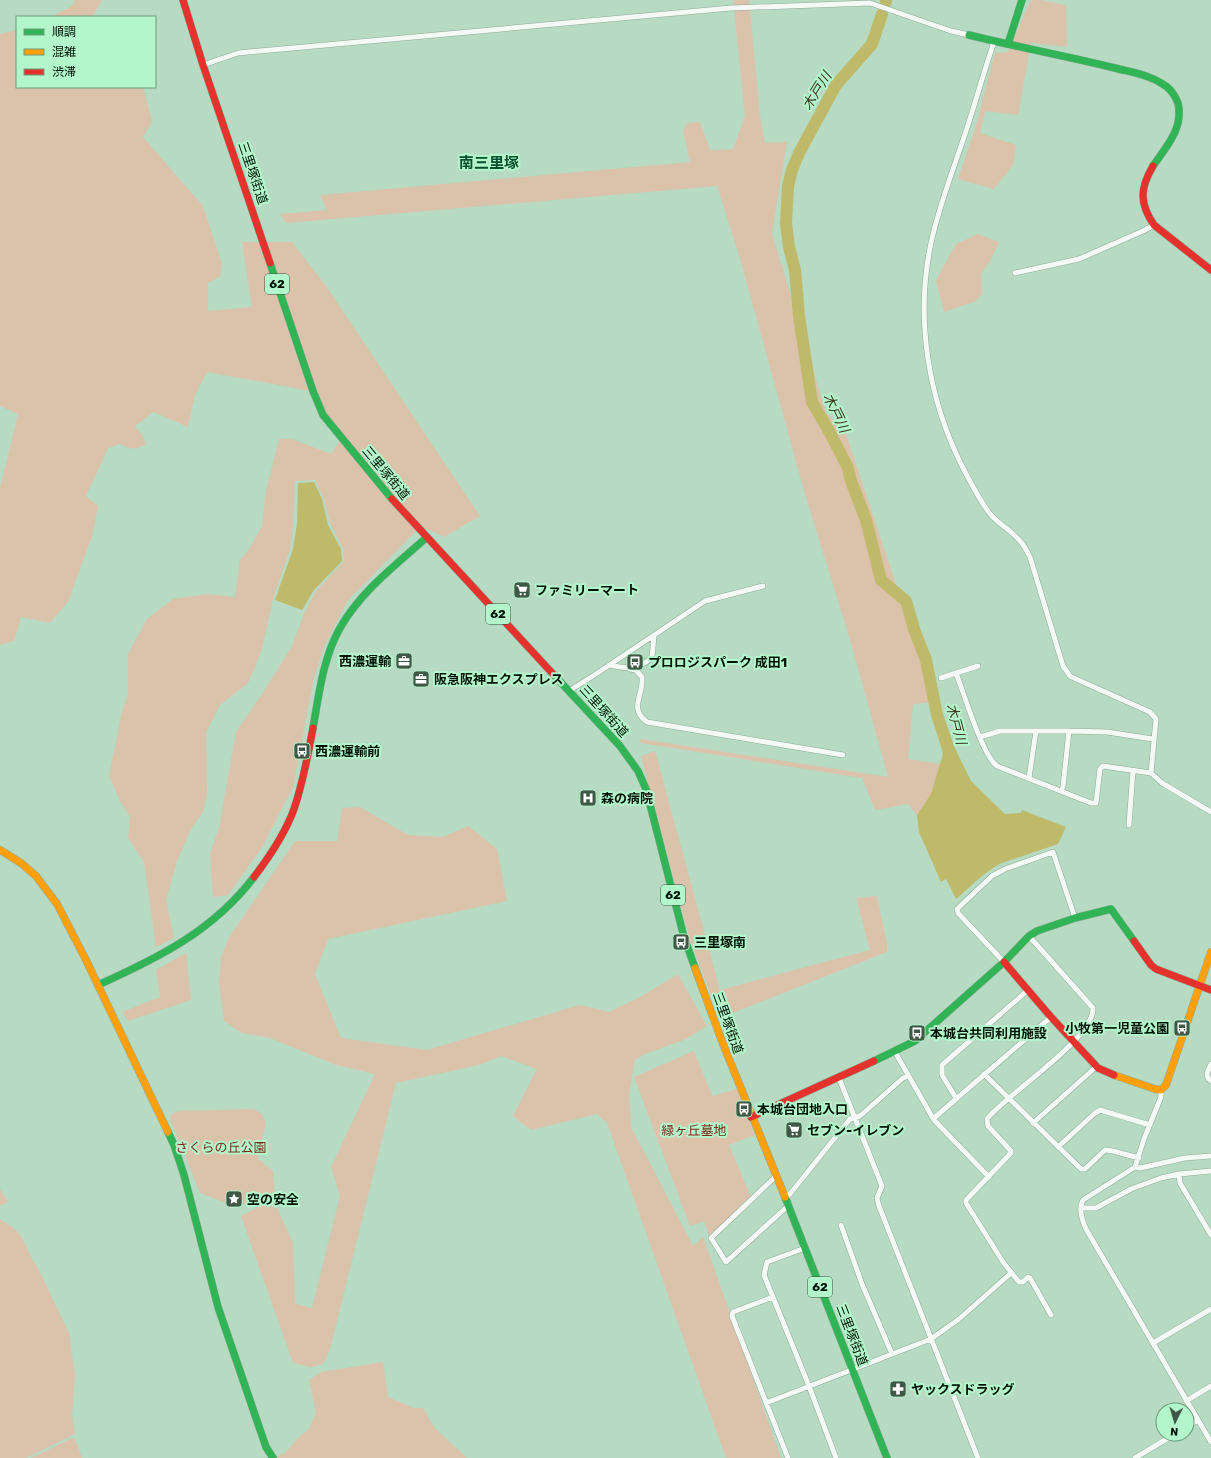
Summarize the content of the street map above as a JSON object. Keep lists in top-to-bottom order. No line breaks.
{"streets":{"street":["三里塚街道","62"]},"districts":["南三里塚"],"water":["木戸川"],"parks":["緑ヶ丘墓地","さくらの丘公園"],"places":{"supermarket":["ファミリーマート","セブン-イレブン"],"office":["西濃運輸","阪急阪神エクスプレス"],"bus stop":["プロロジスパーク 成田1","西濃運輸前","三里塚南","小牧第一児童公園","本城台共同利用施設","本城台団地入口"],"hospital":["森の病院"],"place":["空の安全"],"pharmacy":["ヤックスドラッグ"]},"legend":["順調","混雑","渋滞"],"north":"bottom"}
